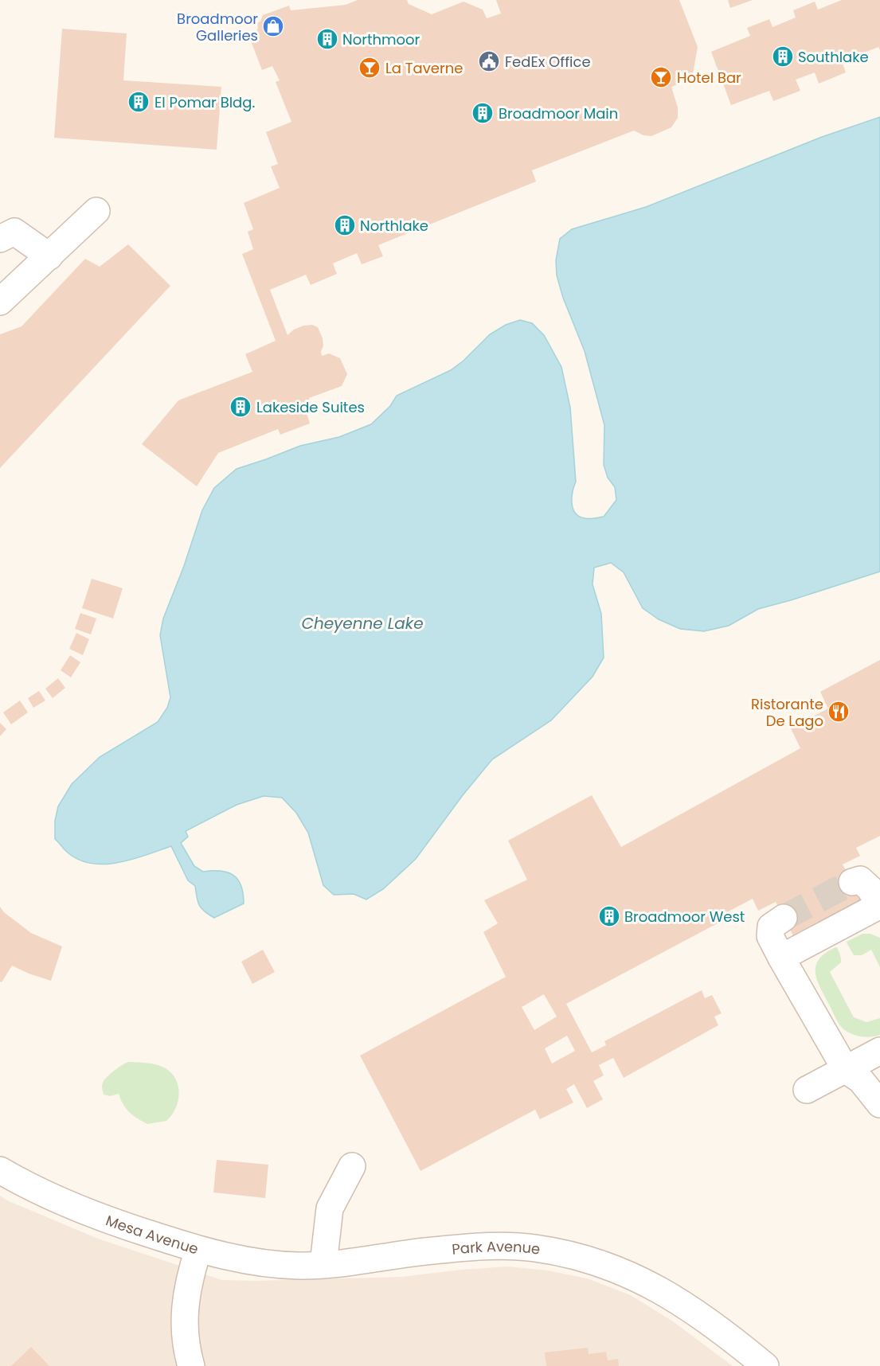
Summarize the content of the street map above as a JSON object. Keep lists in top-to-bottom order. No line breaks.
{"streets":{"street":["Mesa Avenue","Park Avenue"]},"crossings":[["Mesa Avenue","Park Avenue"]],"water":["Cheyenne Lake"],"places":{"shop":["Broadmoor Galleries"],"building":["Northmoor","Southlake","El Pomar Bldg.","Broadmoor Main","Northlake","Lakeside Suites","Broadmoor West"],"public building":["FedEx Office"],"bar":["La Taverne","Hotel Bar"],"restaurant":["Ristorante De Lago"]}}
